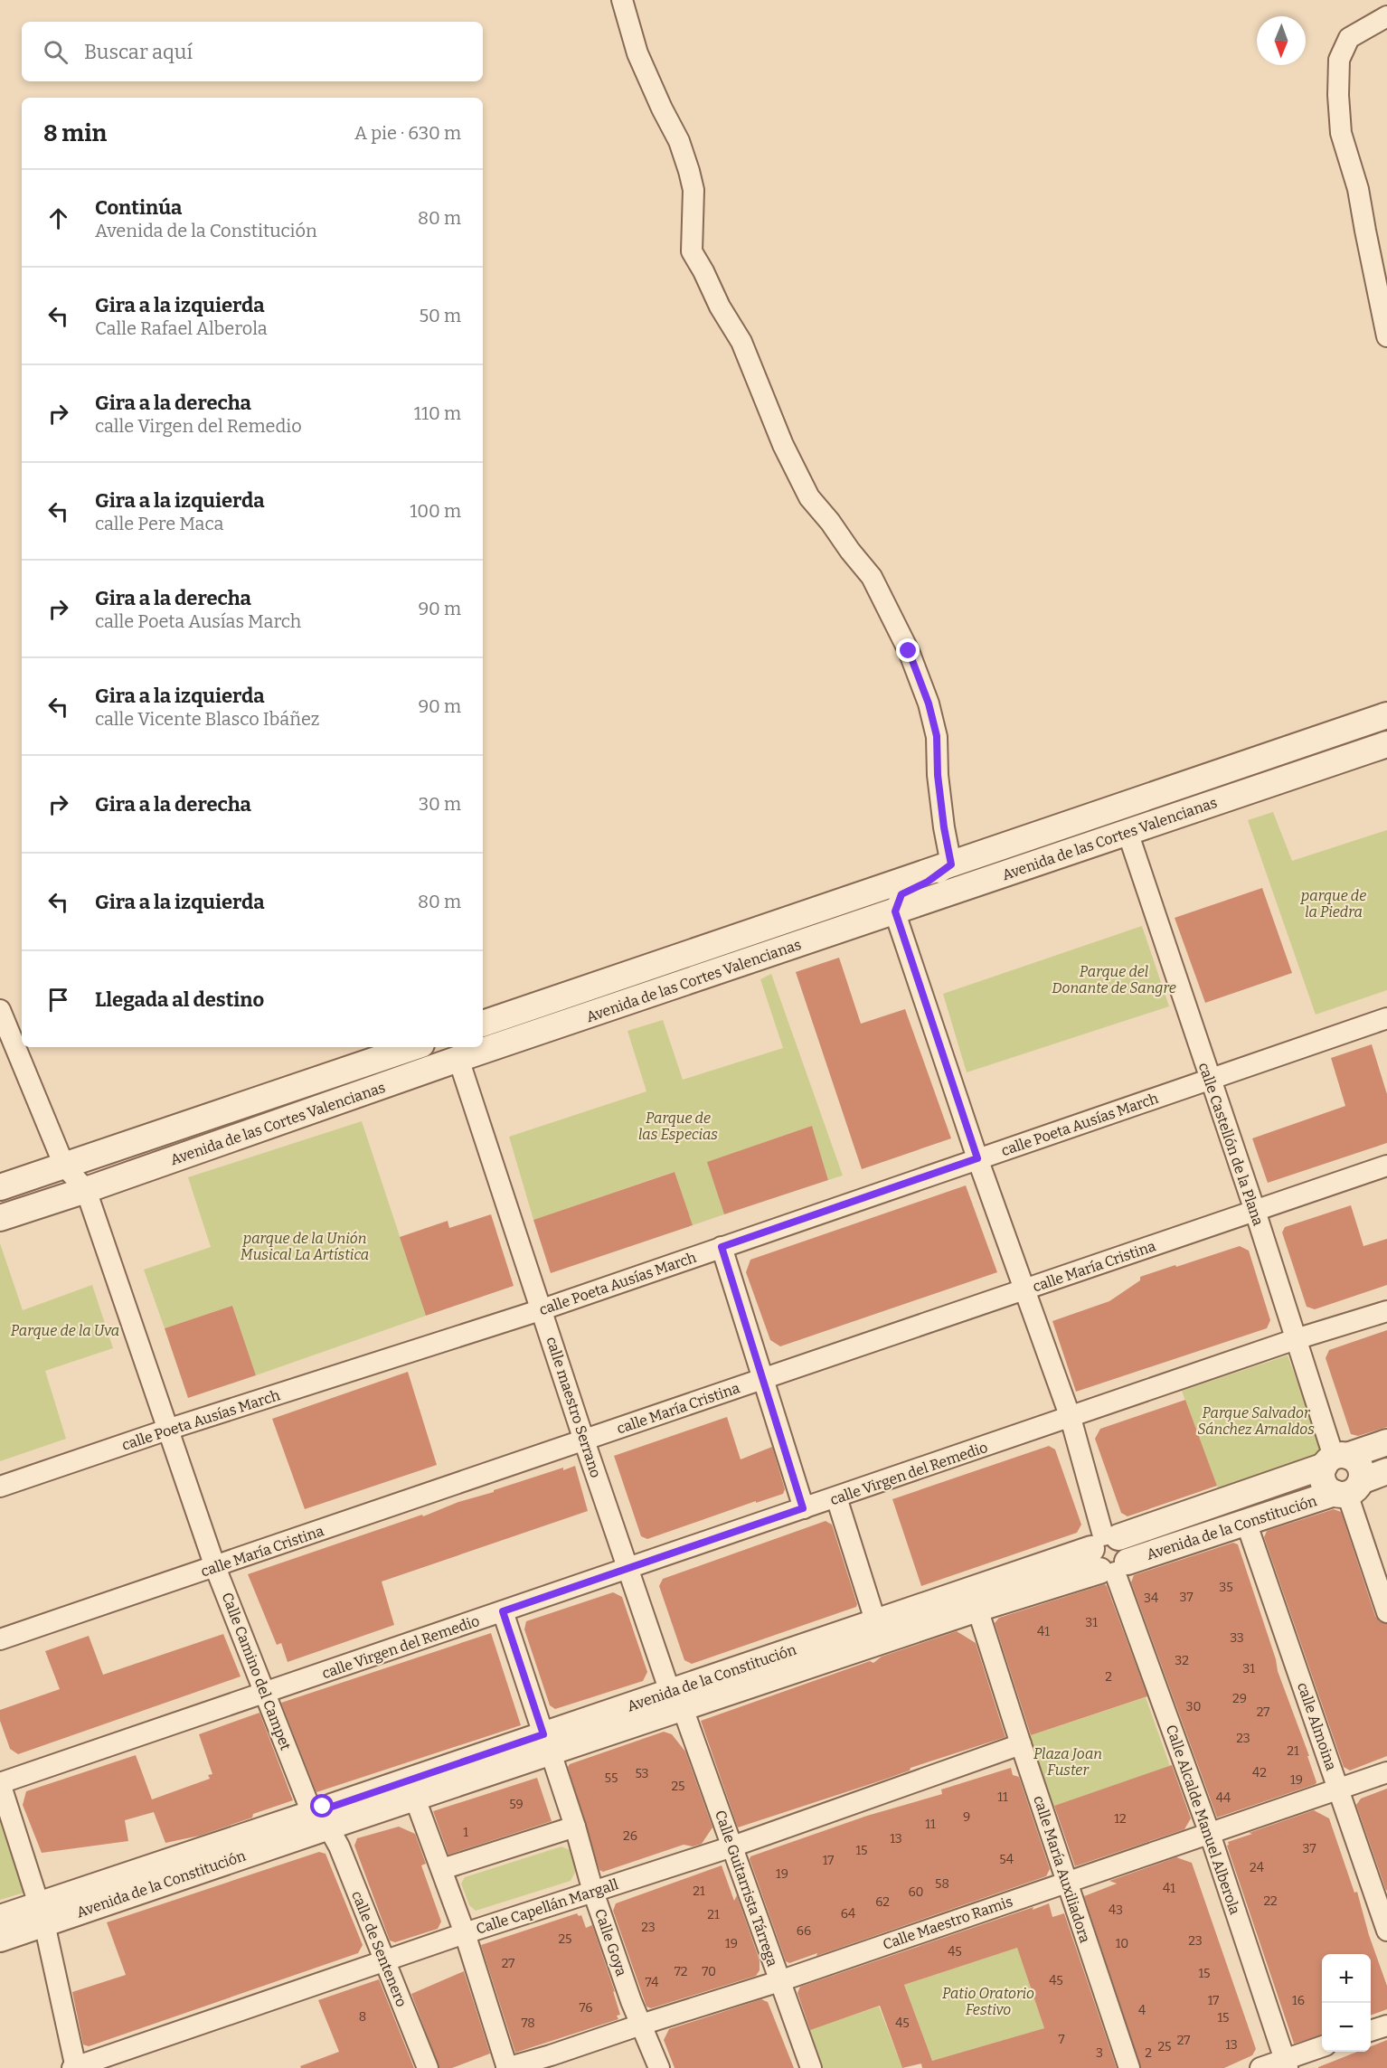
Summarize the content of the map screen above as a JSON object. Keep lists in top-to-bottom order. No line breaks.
{"streets":{"street":["Avenida de las Cortes Valencianas","calle Poeta Ausías March","calle Castellón de la Plana","calle María Cristina","calle maestro Serrano","calle Virgen del Remedio","Avenida de la Constitución","Calle Camino del Campet","calle Almoina","Calle Alcalde Manuel Alberola","calle María Auxiliadora","Calle Guitarrista Tárrega","Calle Capellán Margall","Calle Maestro Ramis","Calle Goya","calle de Sentenero"]},"crossings":[["Avenida de las Cortes Valencianas","calle Castellón de la Plana"],["Avenida de las Cortes Valencianas","calle maestro Serrano"],["Avenida de las Cortes Valencianas","Calle Camino del Campet"],["Avenida de las Cortes Valencianas","Calle Alcalde Manuel Alberola"],["calle Poeta Ausías March","calle Castellón de la Plana"],["calle Poeta Ausías March","calle maestro Serrano"],["calle Poeta Ausías March","Calle Camino del Campet"],["calle Poeta Ausías March","Calle Alcalde Manuel Alberola"],["calle Castellón de la Plana","calle María Cristina"],["calle Castellón de la Plana","calle Virgen del Remedio"],["calle Castellón de la Plana","Avenida de la Constitución"],["calle María Cristina","calle maestro Serrano"],["calle María Cristina","Calle Camino del Campet"],["calle María Cristina","Calle Alcalde Manuel Alberola"],["calle maestro Serrano","calle Virgen del Remedio"],["calle maestro Serrano","Avenida de la Constitución"],["calle maestro Serrano","Calle Guitarrista Tárrega"],["calle Virgen del Remedio","Calle Camino del Campet"],["calle Virgen del Remedio","Calle Alcalde Manuel Alberola"],["calle Virgen del Remedio","Calle Goya"],["Avenida de la Constitución","Calle Camino del Campet"],["Avenida de la Constitución","calle Almoina"],["Avenida de la Constitución","Calle Alcalde Manuel Alberola"],["Avenida de la Constitución","calle María Auxiliadora"],["Avenida de la Constitución","Calle Guitarrista Tárrega"],["Avenida de la Constitución","Calle Goya"],["Avenida de la Constitución","calle de Sentenero"],["Calle Camino del Campet","calle de Sentenero"],["calle Almoina","Calle Maestro Ramis"],["Calle Alcalde Manuel Alberola","Calle Maestro Ramis"],["calle María Auxiliadora","Calle Capellán Margall"],["calle María Auxiliadora","Calle Maestro Ramis"],["Calle Guitarrista Tárrega","Calle Capellán Margall"],["Calle Guitarrista Tárrega","Calle Maestro Ramis"],["Calle Capellán Margall","Calle Goya"],["Calle Capellán Margall","calle de Sentenero"],["Calle Maestro Ramis","Calle Goya"]],"parks":["parque de la Piedra","Parque del Donante de Sangre","Parque de las Especias","parque de la Unión Musical La Artística","Parque de la Uva","Parque Salvador Sánchez Arnaldos","Plaza Joan Fuster","Patio Oratorio Festivo"],"house_numbers":["35","37","34","31","41","33","32","31","2","29","30","27","23","21","42","53","55","19","25","11","44","59","9","12","11","1","26","13","37","15","54","17","24","19","58","41","21","60","22","62","43","64","21","23","66","25","23","19","10","45","27","72","70","15","45","74","17","16","76","4","8","15","78","45","7","27","13","25","3","2"],"north":"bottom","page":{"search":"Buscar aquí","heading":["8 min","A pie · 630 m"],"list":[["Continúa","Avenida de la Constitución","80 m"],["Gira a la izquierda","Calle Rafael Alberola","50 m"],["Gira a la derecha","calle Virgen del Remedio","110 m"],["Gira a la izquierda","calle Pere Maca","100 m"],["Gira a la derecha","calle Poeta Ausías March","90 m"],["Gira a la izquierda","calle Vicente Blasco Ibáñez","90 m"],["Gira a la derecha","30 m"],["Gira a la izquierda","80 m"],"Llegada al destino"],"map_buttons":["+","−"]}}
